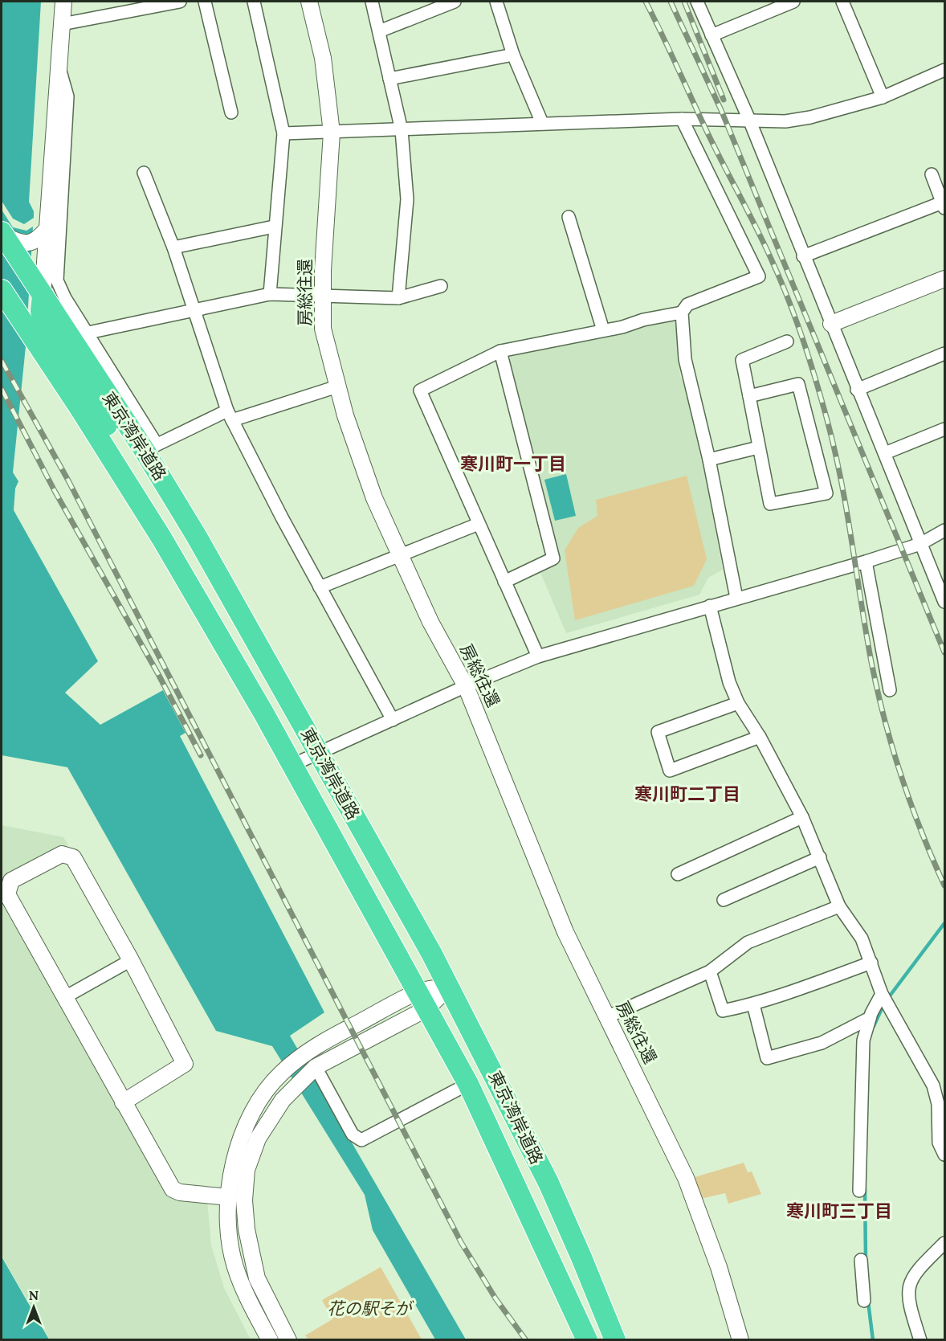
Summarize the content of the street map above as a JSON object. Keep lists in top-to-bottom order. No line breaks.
{"streets":{"highway":["東京湾岸道路"],"street":["房総往還"]},"districts":["寒川町一丁目","寒川町二丁目","寒川町三丁目"],"parks":["花の駅そが"],"north":"top"}
